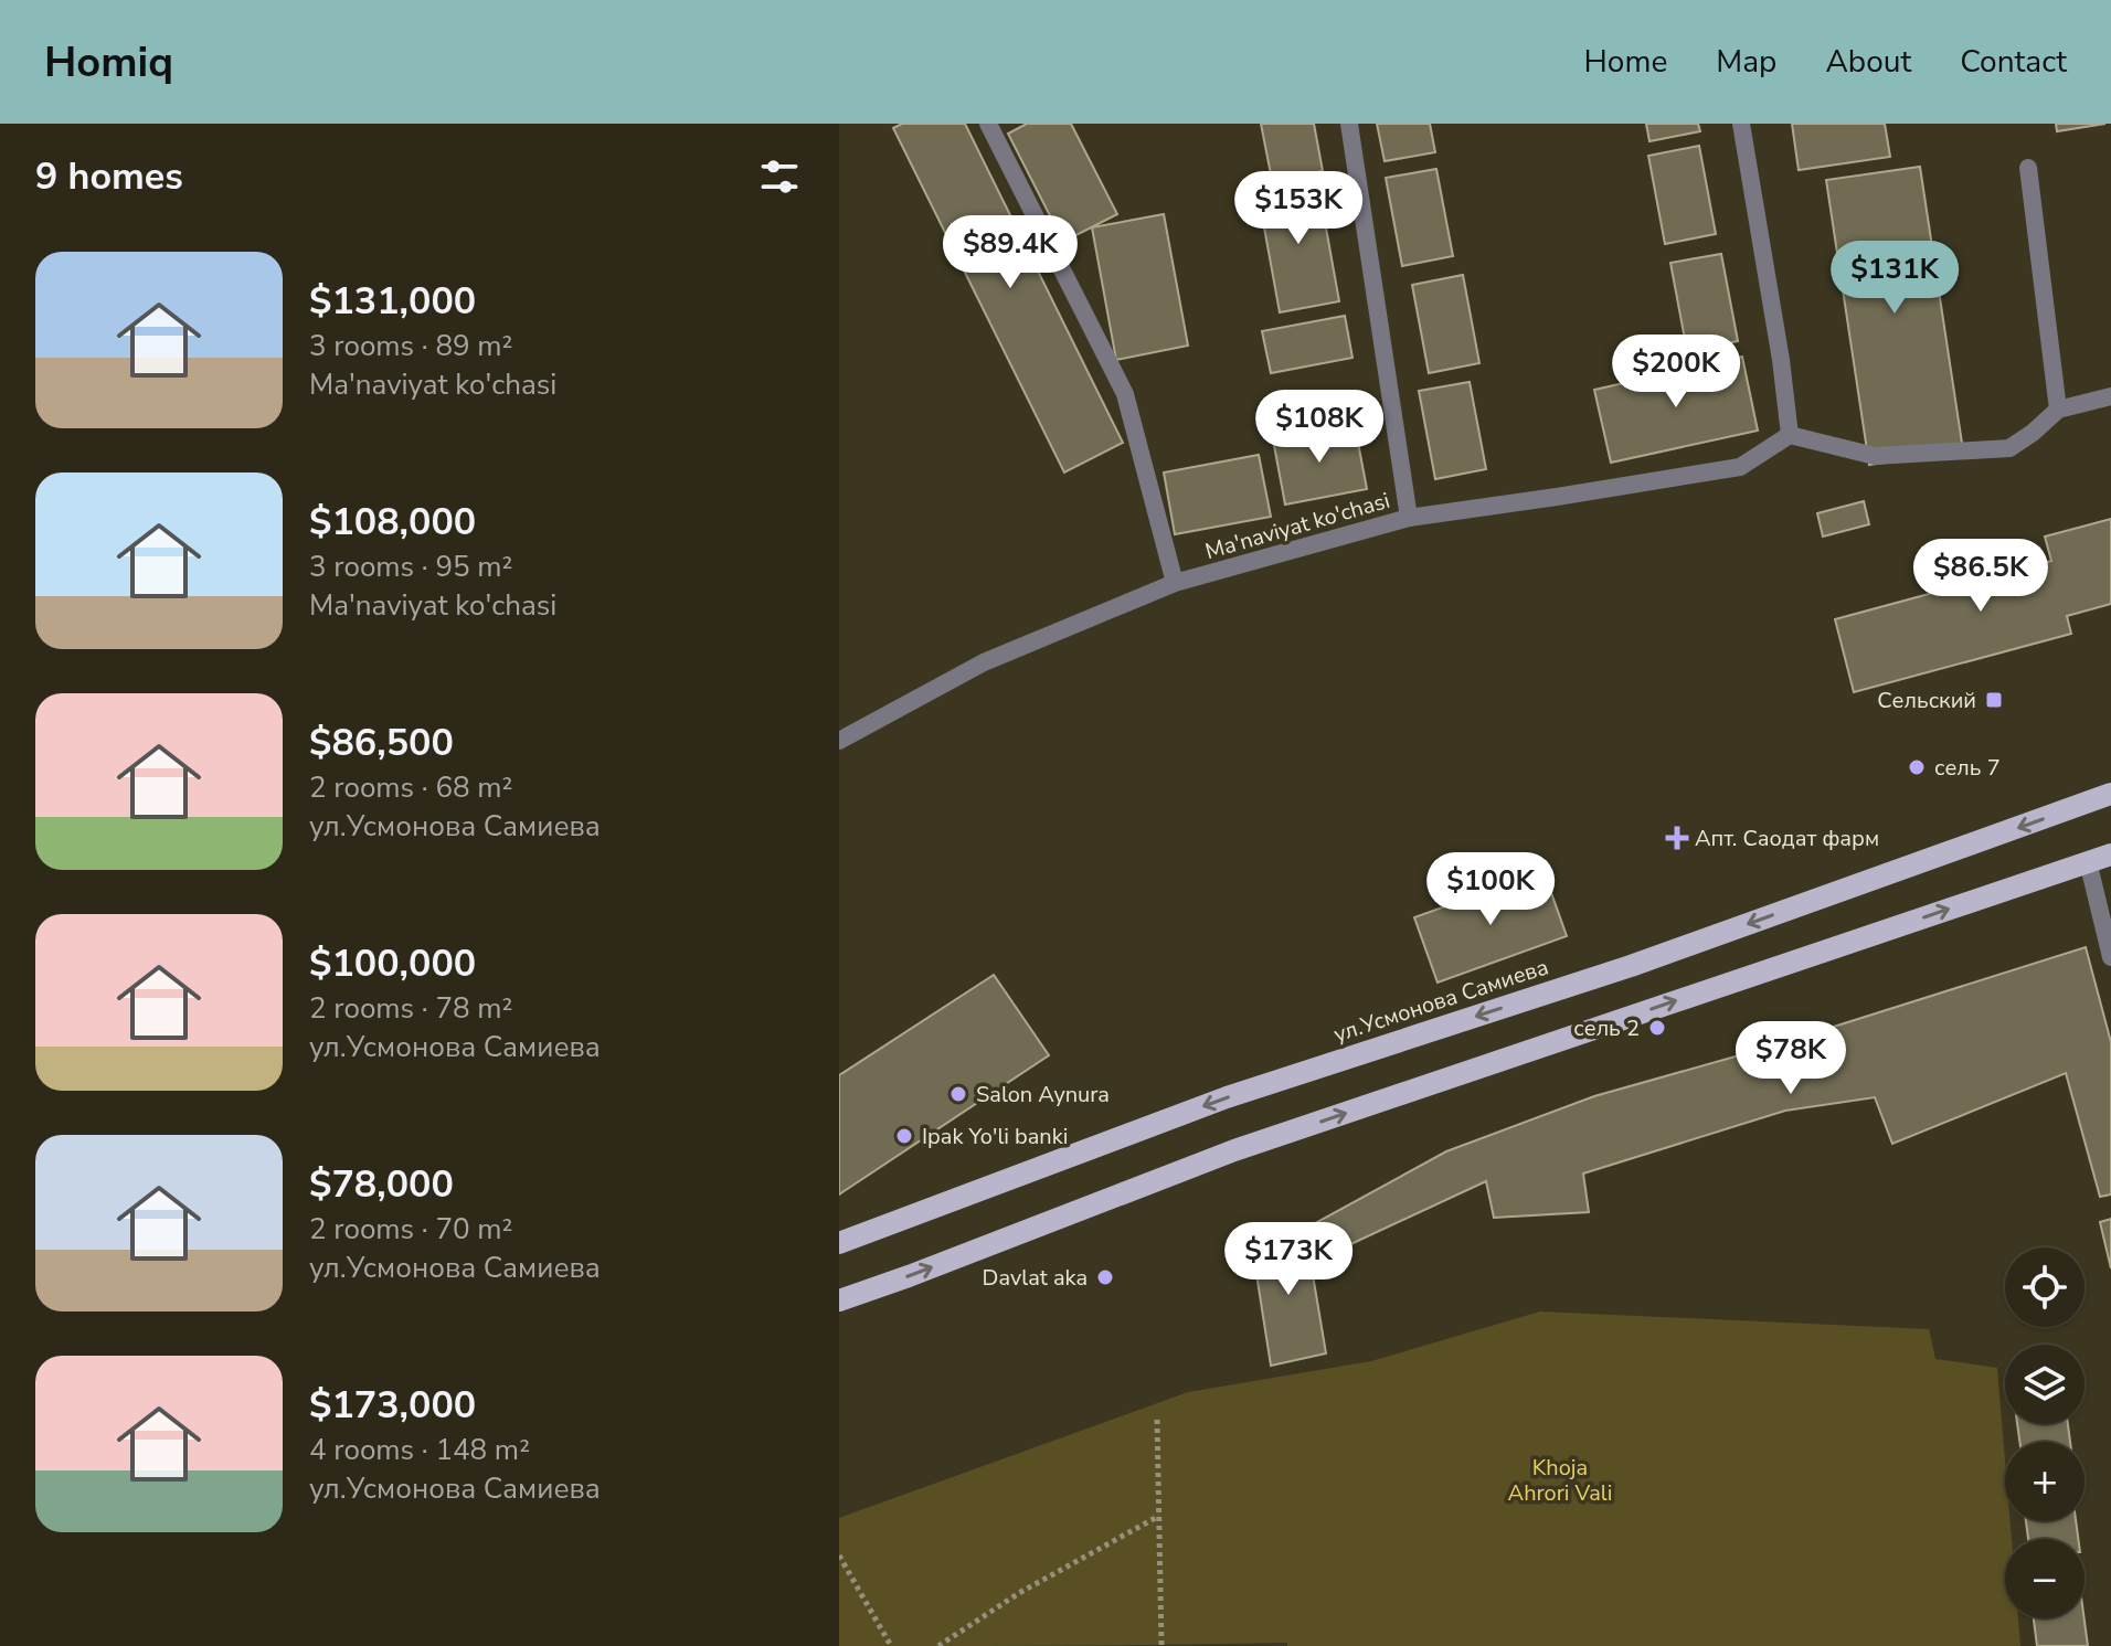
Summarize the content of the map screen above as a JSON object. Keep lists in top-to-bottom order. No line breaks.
{"streets":{"main road":["ул.Усмонова Самиева"],"street":["Ma'naviyat ko'chasi"]},"parks":["Khoja Ahrori Vali"],"places":{"transit":["Сельский"],"other":["сель 7","сель 2","Salon Aynura","Ipak Yo'li banki","Davlat aka"],"health":["Апт. Саодат фарм"]},"page":{"header":"Homiq","nav":["Home","Map","About","Contact"],"heading":"9 homes","price":["$153K","$89.4K","$131K","$200K","$108K","$86.5K","$100K","$78K","$173K"],"list":[{"name":"$131,000","note":"3 rooms · 89 m² · Ma'naviyat ko'chasi"},{"name":"$108,000","note":"3 rooms · 95 m² · Ma'naviyat ko'chasi"},{"name":"$86,500","note":"2 rooms · 68 m² · ул.Усмонова Самиева"},{"name":"$100,000","note":"2 rooms · 78 m² · ул.Усмонова Самиева"},{"name":"$78,000","note":"2 rooms · 70 m² · ул.Усмонова Самиева"},{"name":"$173,000","note":"4 rooms · 148 m² · ул.Усмонова Самиева"}],"map_buttons":["+","−"]}}
